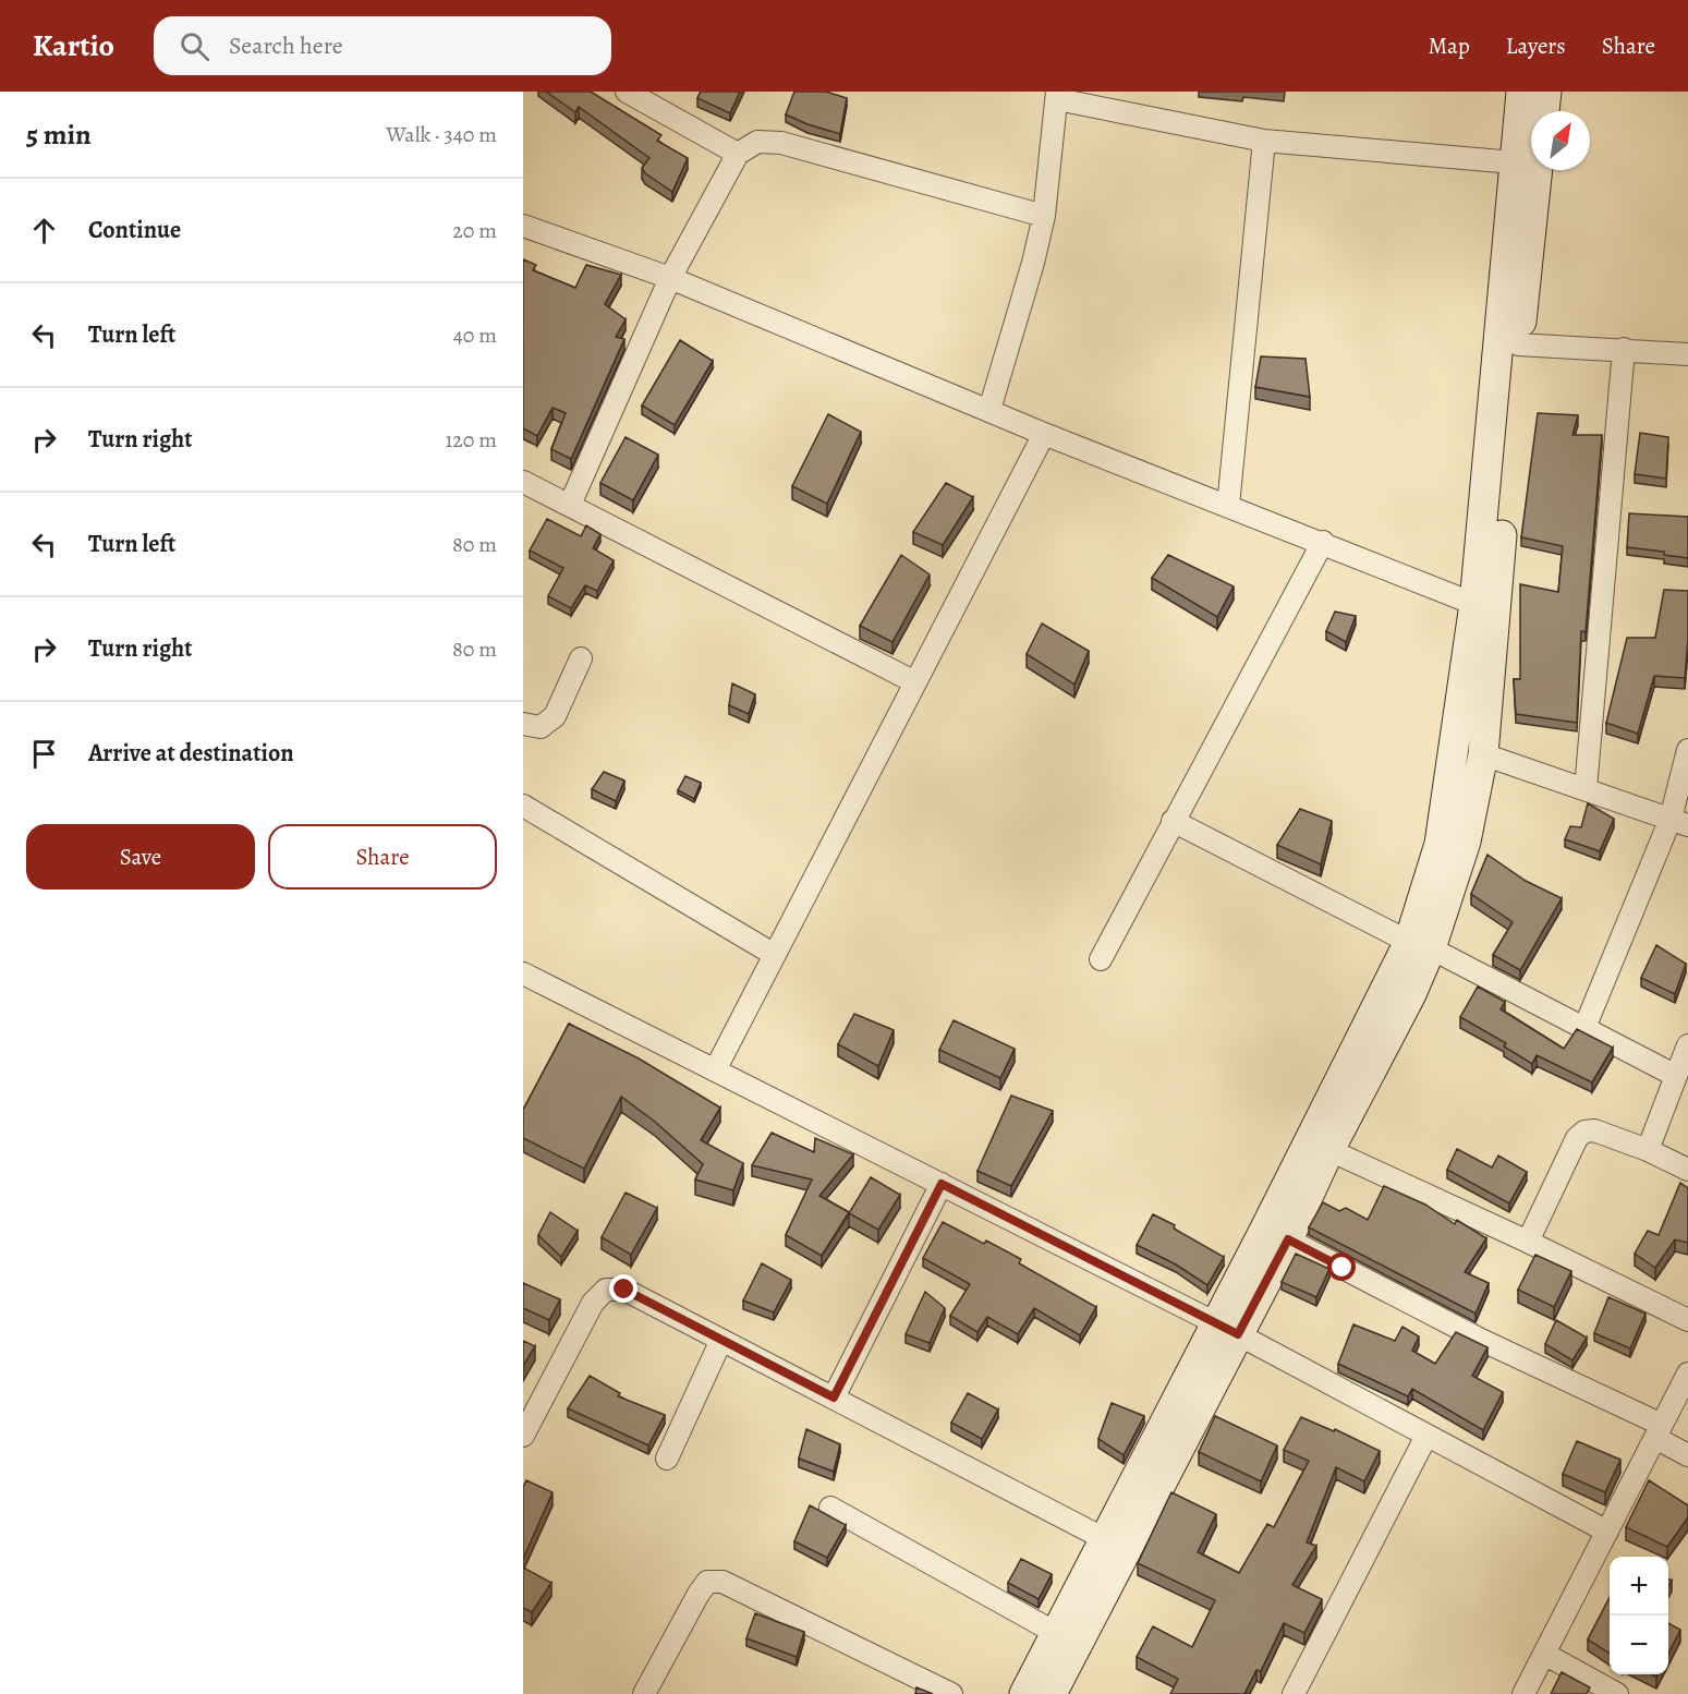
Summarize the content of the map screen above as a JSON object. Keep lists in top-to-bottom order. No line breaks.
{"north":"top right","page":{"header":"Kartio","search":"Search here","nav":["Map","Layers","Share"],"heading":["5 min","Walk · 340 m"],"list":[["Continue","20 m"],["Turn left","40 m"],["Turn right","120 m"],["Turn left","80 m"],["Turn right","80 m"],"Arrive at destination"],"buttons":["Save","Share"],"map_buttons":["+","−"]}}
